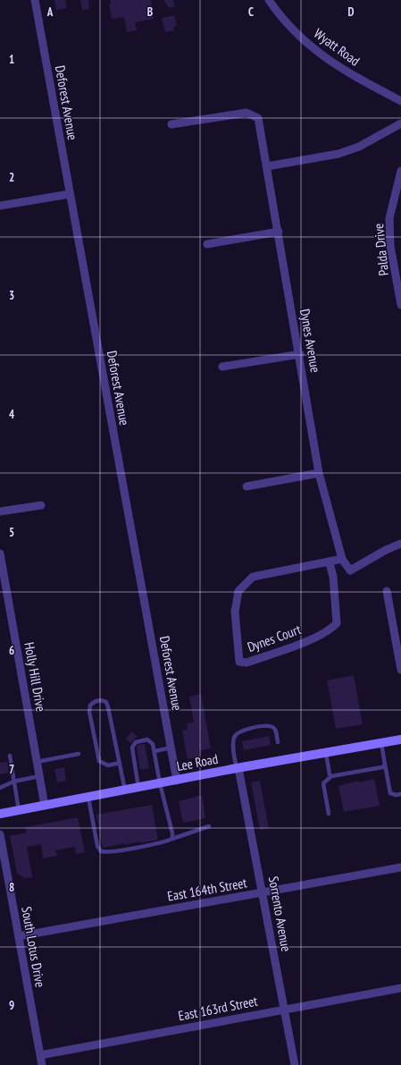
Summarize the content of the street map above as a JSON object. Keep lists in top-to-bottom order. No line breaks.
{"streets":{"main road":["Lee Road"],"street":["Wyatt Road","Deforest Avenue","Palda Drive","Dynes Avenue","Dynes Court","Holly Hill Drive","East 164th Street","Sorrento Avenue","South Lotus Drive","East 163rd Street"]},"crossings":[["Deforest Avenue","Lee Road"],["Dynes Avenue","Dynes Court"],["Holly Hill Drive","Lee Road"],["Lee Road","Sorrento Avenue"],["East 164th Street","Sorrento Avenue"],["East 164th Street","South Lotus Drive"],["Sorrento Avenue","East 163rd Street"],["South Lotus Drive","East 163rd Street"]],"grid":{"columns":["A","B","C","D"],"rows":["1","2","3","4","5","6","7","8","9"]}}
